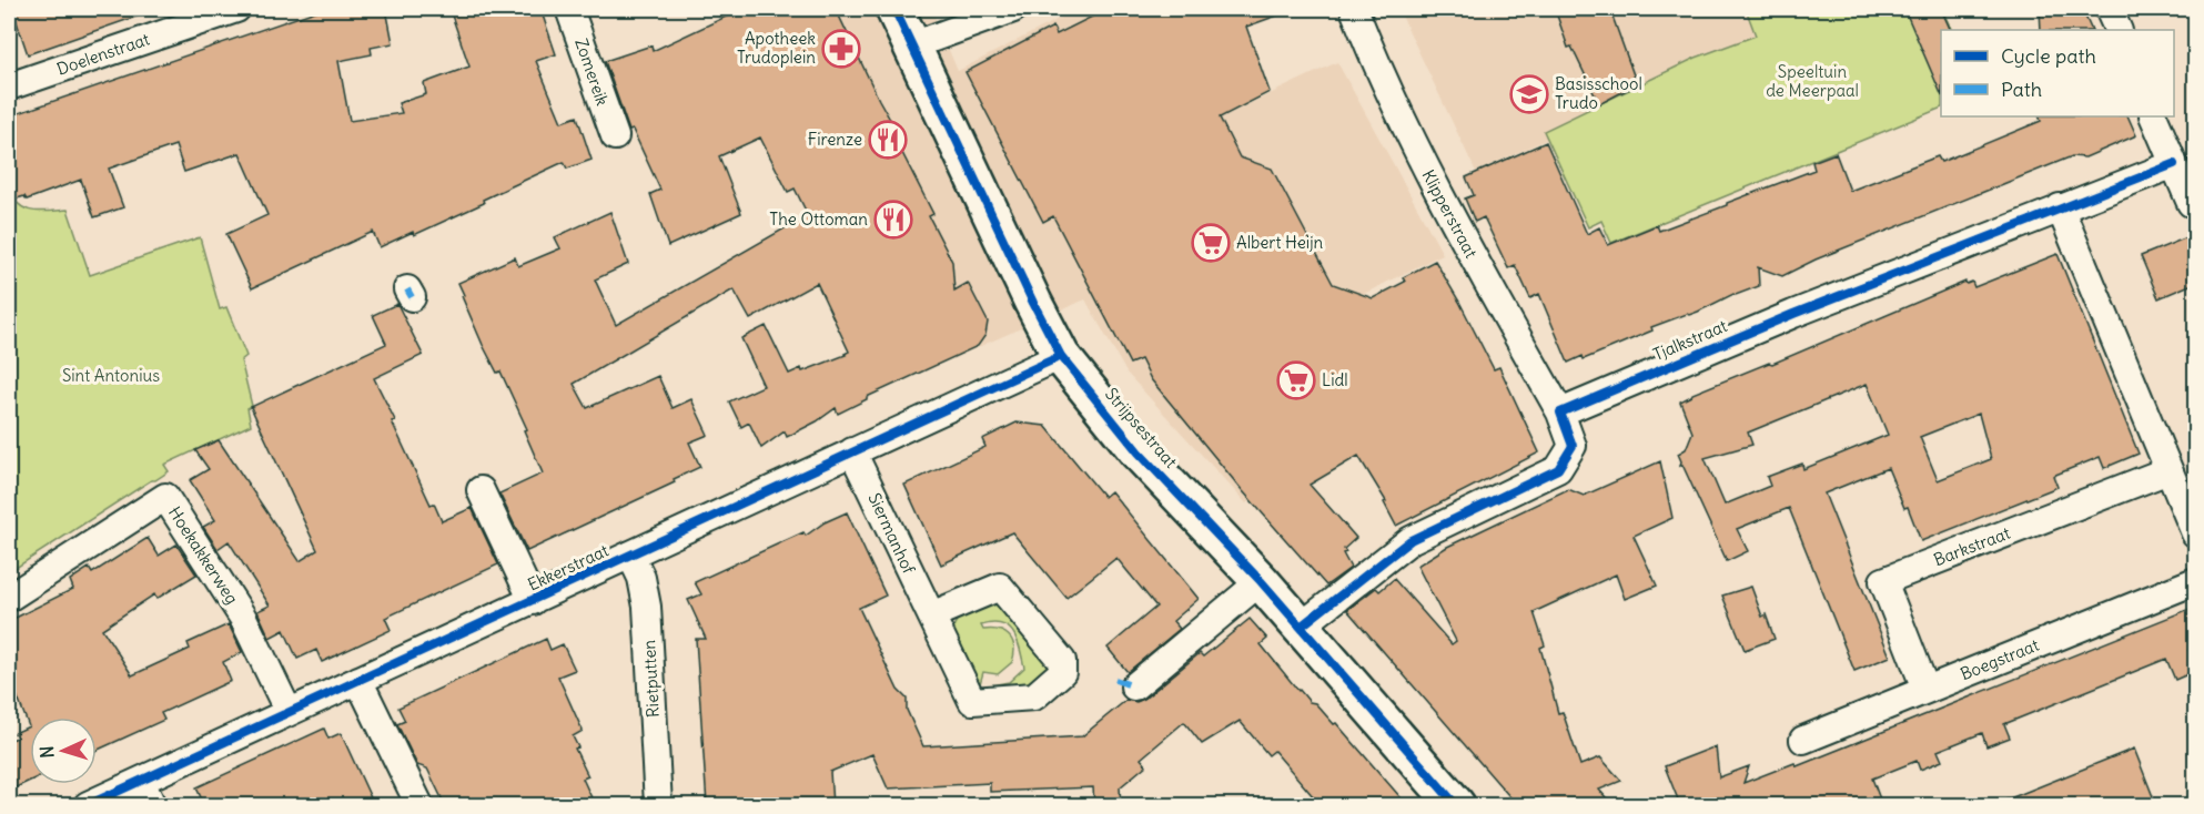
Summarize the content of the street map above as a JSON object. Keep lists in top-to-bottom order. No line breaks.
{"streets":{"street":["Doelenstraat","Zomereik","Klipperstraat","Tjalkstraat","Strijpsestraat","Siermanhof","Barkstraat","Hoekakkerweg","Ekkerstraat","Boegstraat","Rietputten"]},"crossings":[["Klipperstraat","Tjalkstraat"],["Strijpsestraat","Ekkerstraat"],["Siermanhof","Ekkerstraat"],["Barkstraat","Boegstraat"],["Hoekakkerweg","Ekkerstraat"],["Ekkerstraat","Rietputten"]],"parks":["Speeltuin de Meerpaal","Sint Antonius"],"places":{"pharmacy":["Apotheek Trudoplein"],"school or university":["Basisschool Trudo"],"restaurant":["Firenze","The Ottoman"],"supermarket":["Albert Heijn","Lidl"]},"legend":["Cycle path","Path"],"north":"left"}
